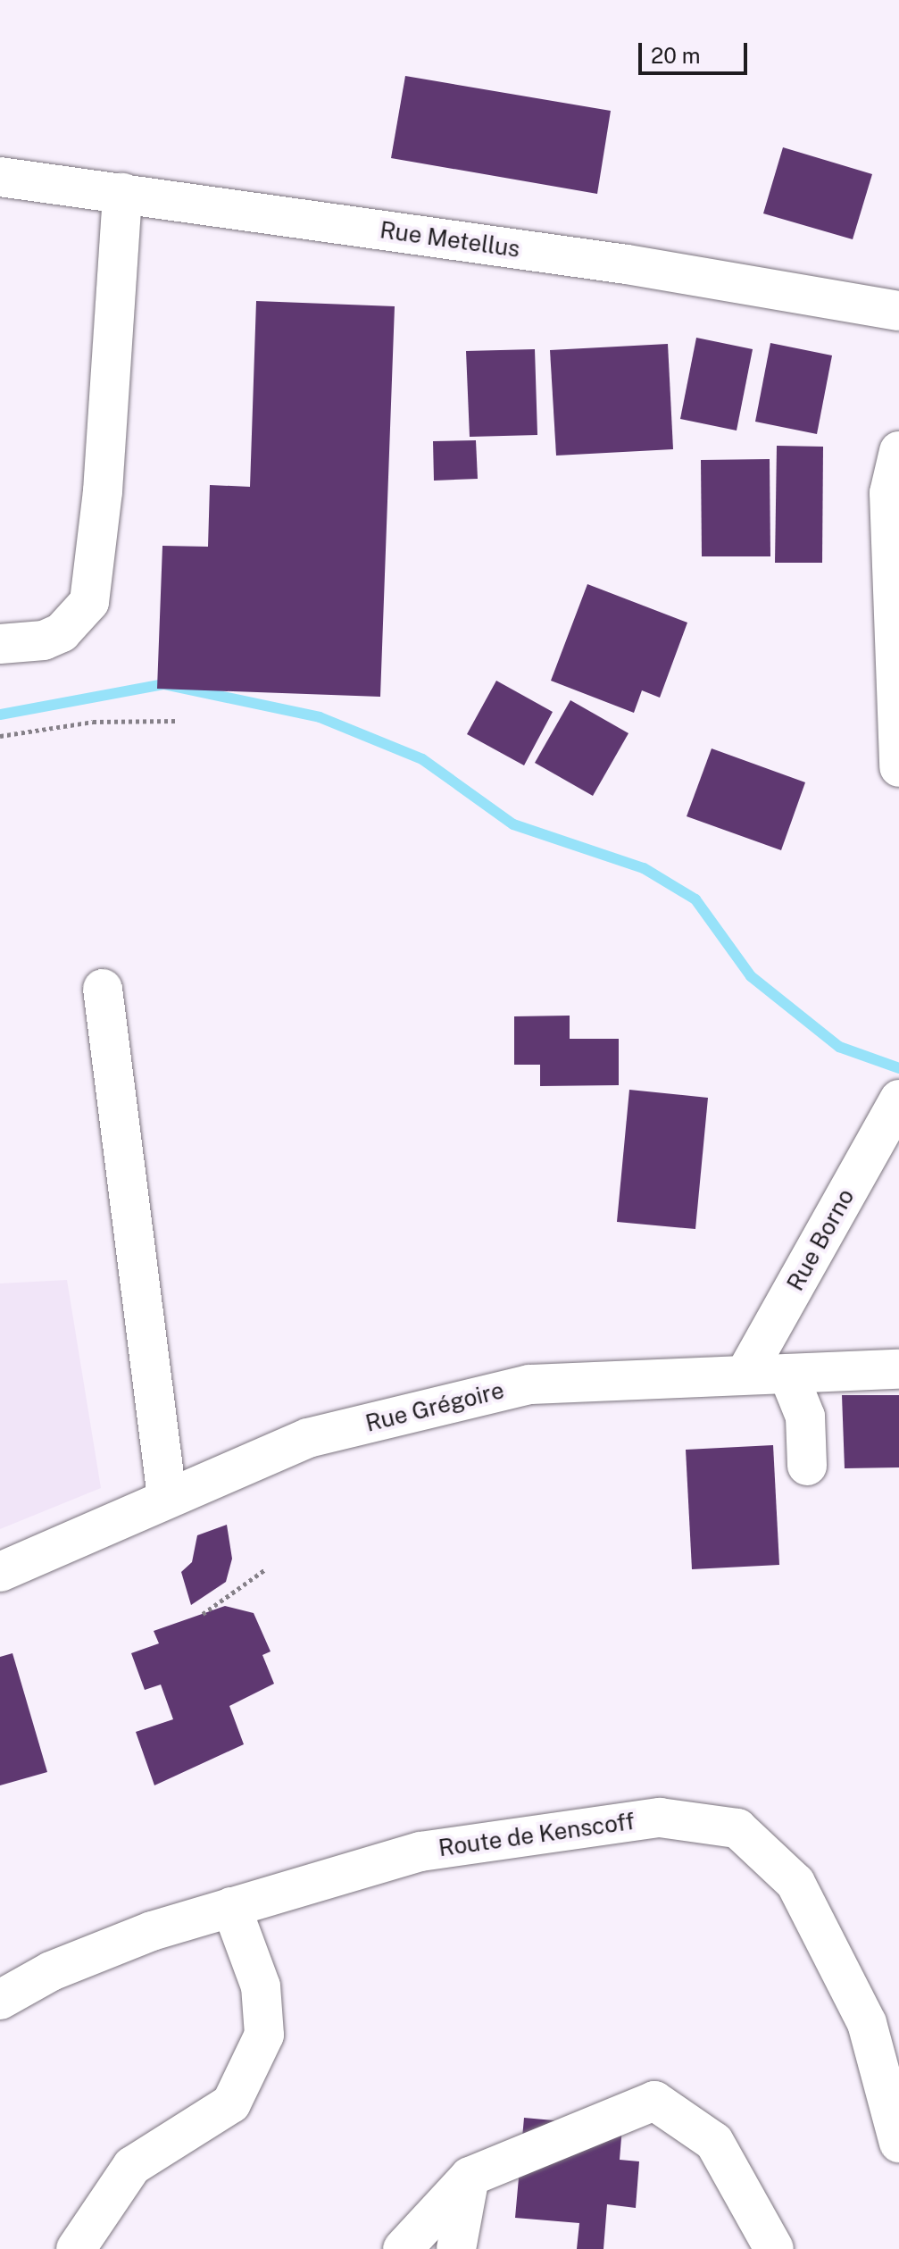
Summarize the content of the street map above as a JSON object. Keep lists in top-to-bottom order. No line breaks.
{"streets":{"street":["Rue Metellus","Rue Borno","Rue Grégoire","Route de Kenscoff"]},"crossings":[["Rue Borno","Rue Grégoire"]],"scale_bar":"20 m"}
